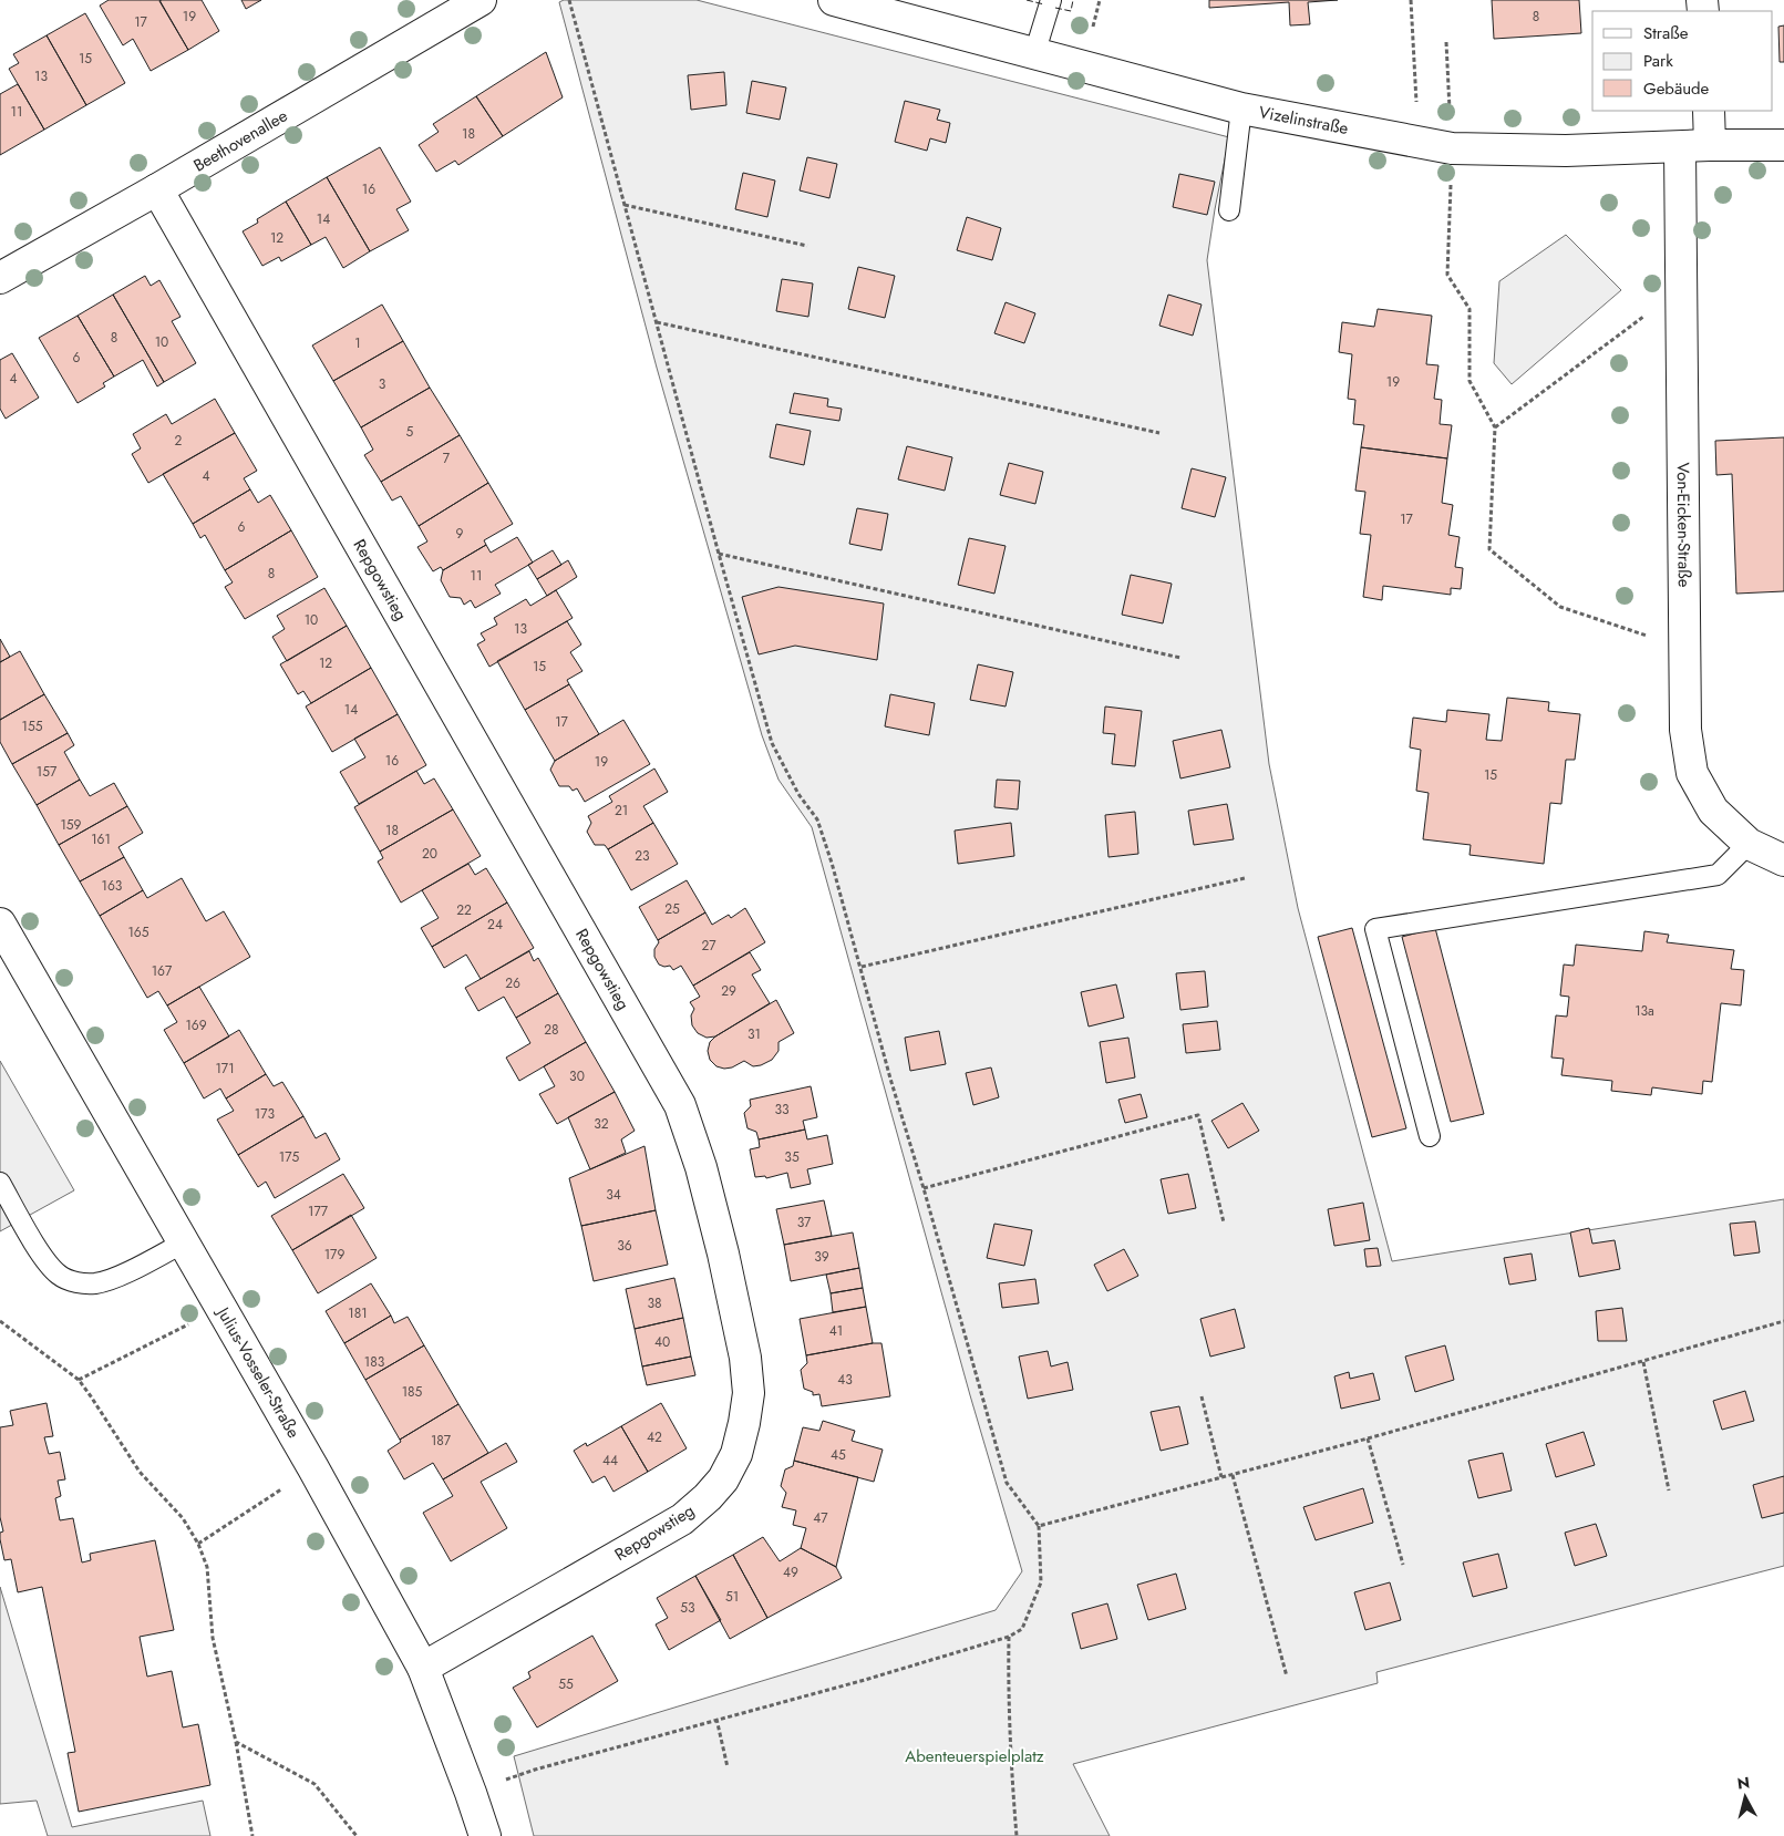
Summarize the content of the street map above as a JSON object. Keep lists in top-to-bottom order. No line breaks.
{"streets":{"street":["Vizelinstraße","Beethovenallee","Von-Eicken-Straße","Repgowstieg","Julius-Vosseler-Straße"]},"crossings":[["Vizelinstraße","Von-Eicken-Straße"],["Beethovenallee","Repgowstieg"],["Repgowstieg","Julius-Vosseler-Straße"]],"parks":["Abenteuerspielplatz"],"house_numbers":["19","8","17","15","13","11","18","16","14","12","8","10","1","6","4","19","3","5","2","7","4","17","6","9","8","11","10","13","12","15","14","17","155","16","19","157","15","21","159","18","161","20","23","163","25","22","24","165","27","167","26","29","13a","169","28","31","171","30","33","173","32","175","35","34","177","37","36","179","39","38","181","41","40","183","43","185","42","187","45","44","47","49","51","53","55"],"legend":["Straße","Park","Gebäude"],"north":"top"}
